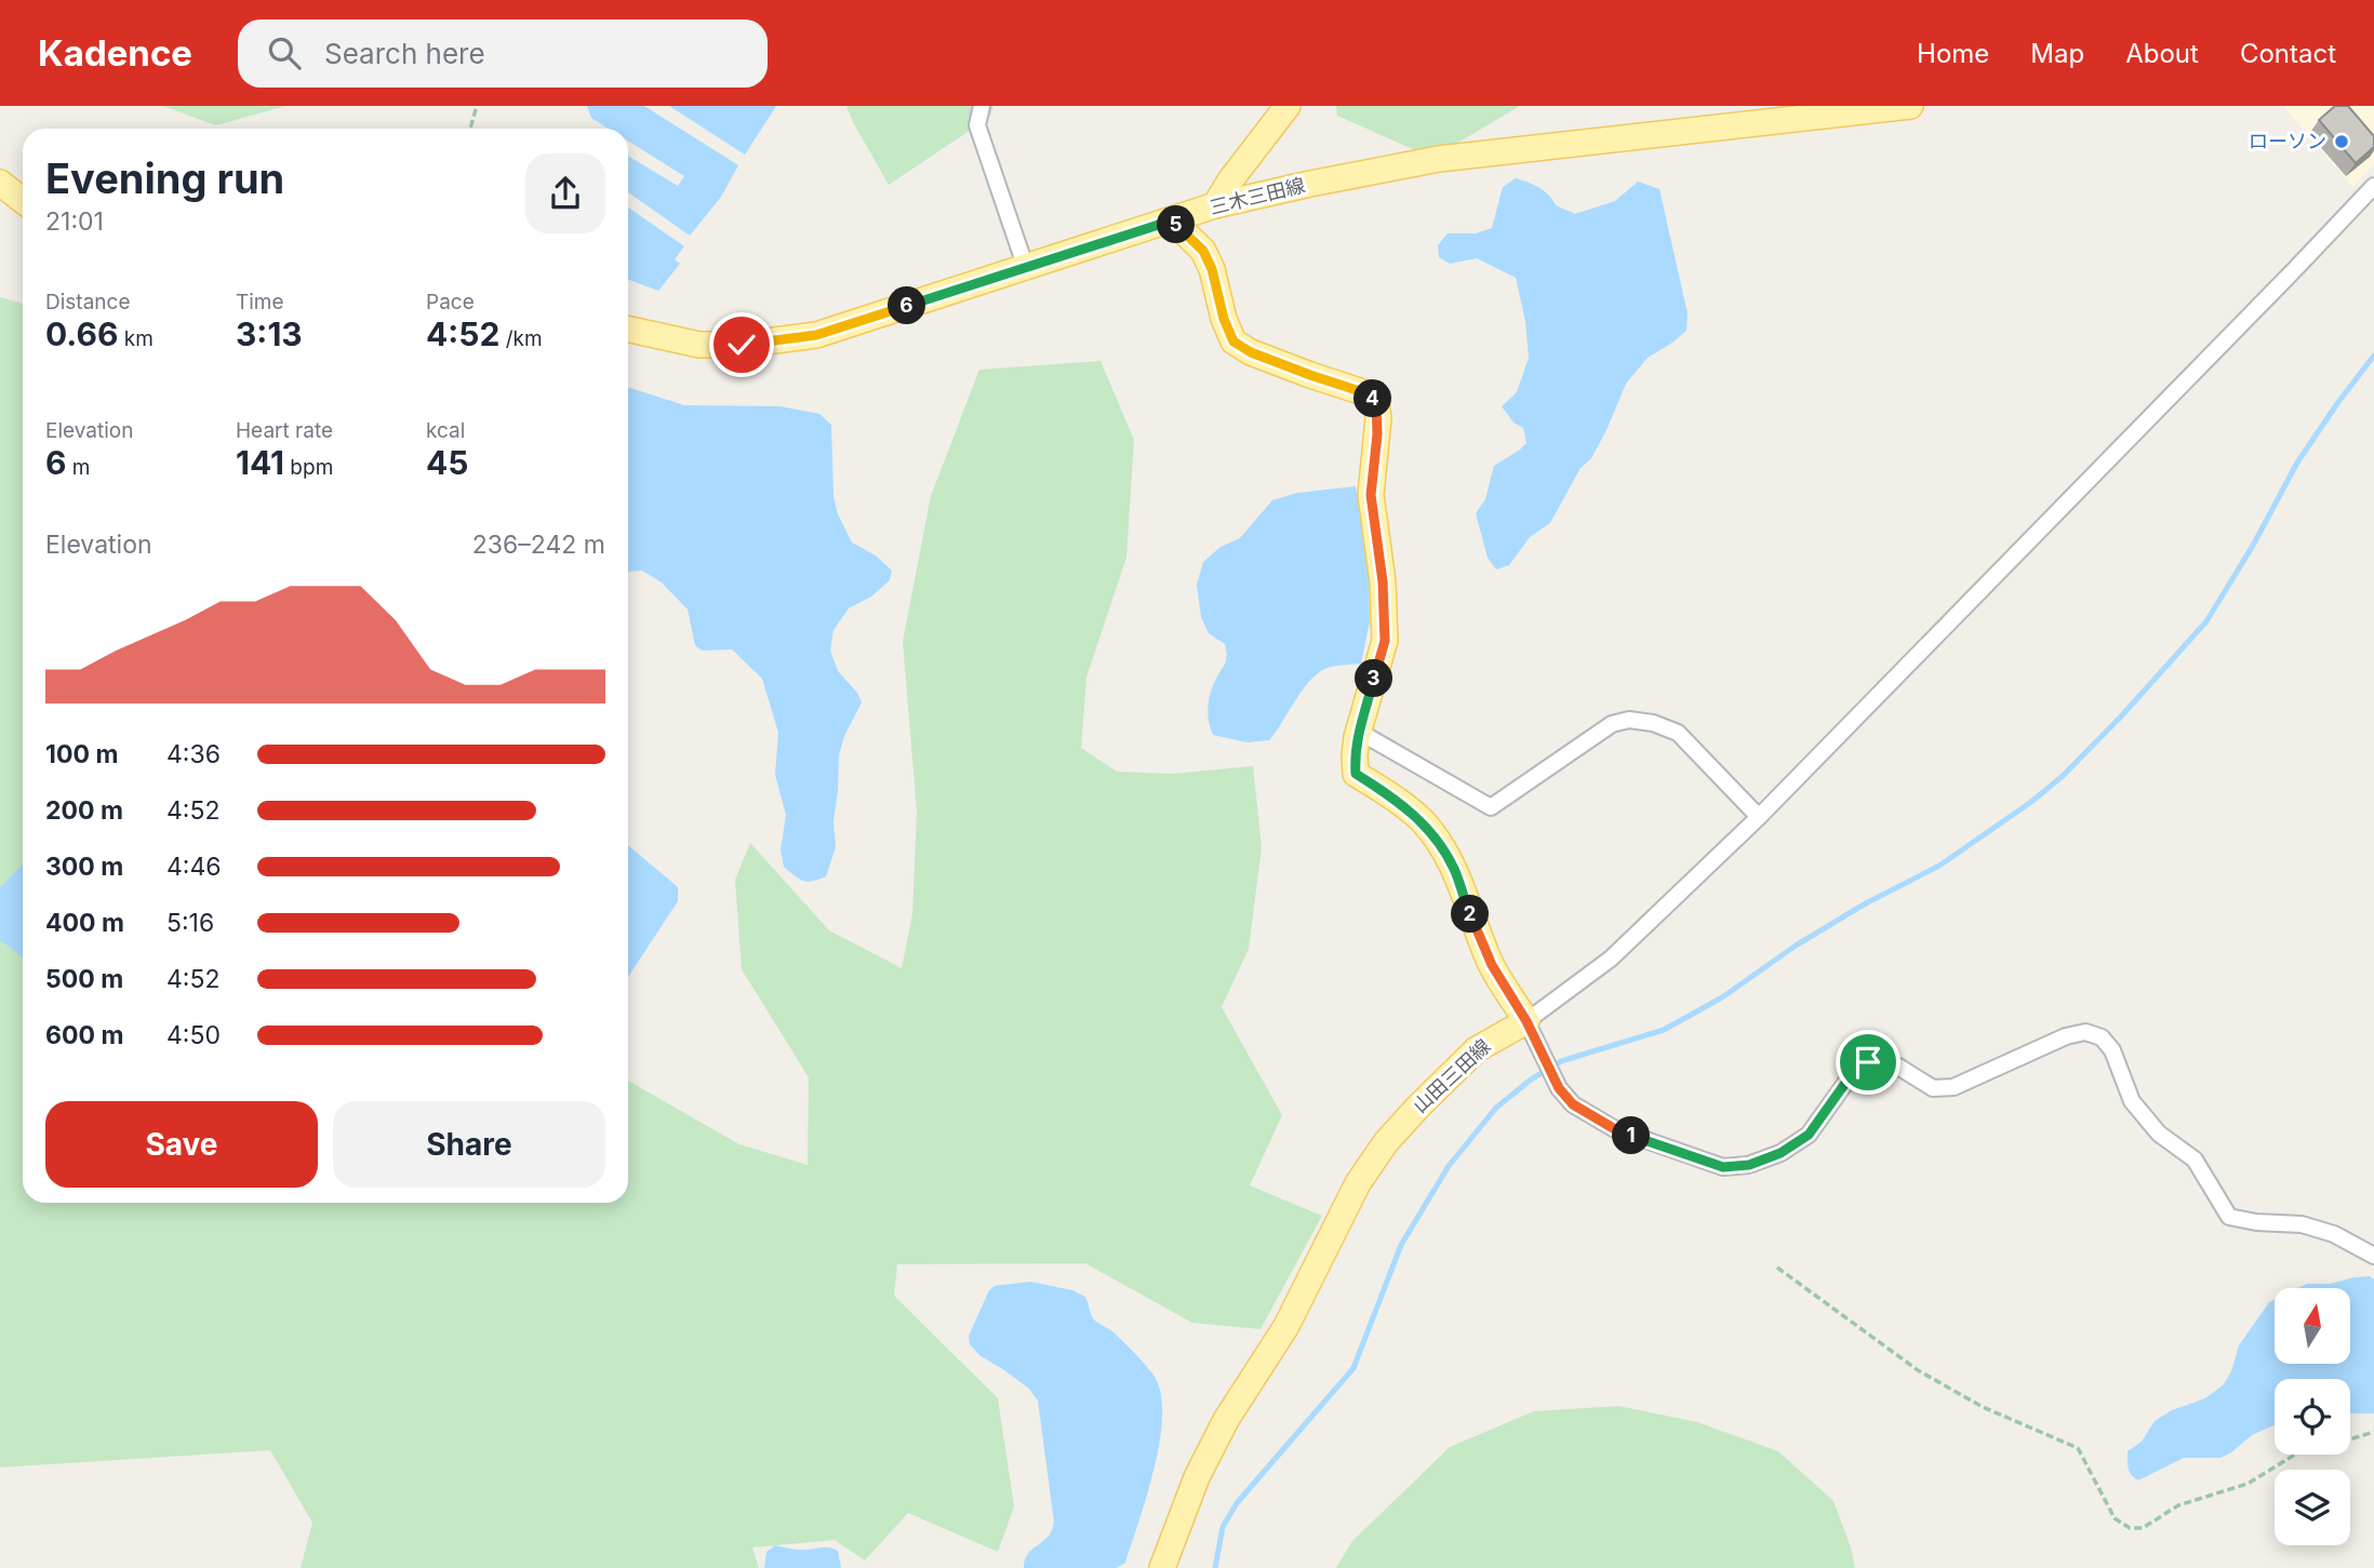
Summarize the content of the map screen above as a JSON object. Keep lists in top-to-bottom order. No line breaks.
{"streets":{"main road":["三木三田線","山田三田線"]},"places":["ローソン"],"north":"top","page":{"header":"Kadence","search":"Search here","nav":["Home","Map","About","Contact"],"heading":["Evening run","21:01"],"pins":["5","6","4","3","2","1"],"stats":[["Distance","0.66 km"],["Time","3:13"],["Pace","4:52 /km"],["Elevation","6 m"],["Heart rate","141 bpm"],["kcal","45"]],"chart":["Elevation","236–242 m"],"list":[{"name":"100 m","note":"4:36"},{"name":"200 m","note":"4:52"},{"name":"300 m","note":"4:46"},{"name":"400 m","note":"5:16"},{"name":"500 m","note":"4:52"},{"name":"600 m","note":"4:50"}],"buttons":["Save","Share"]}}
